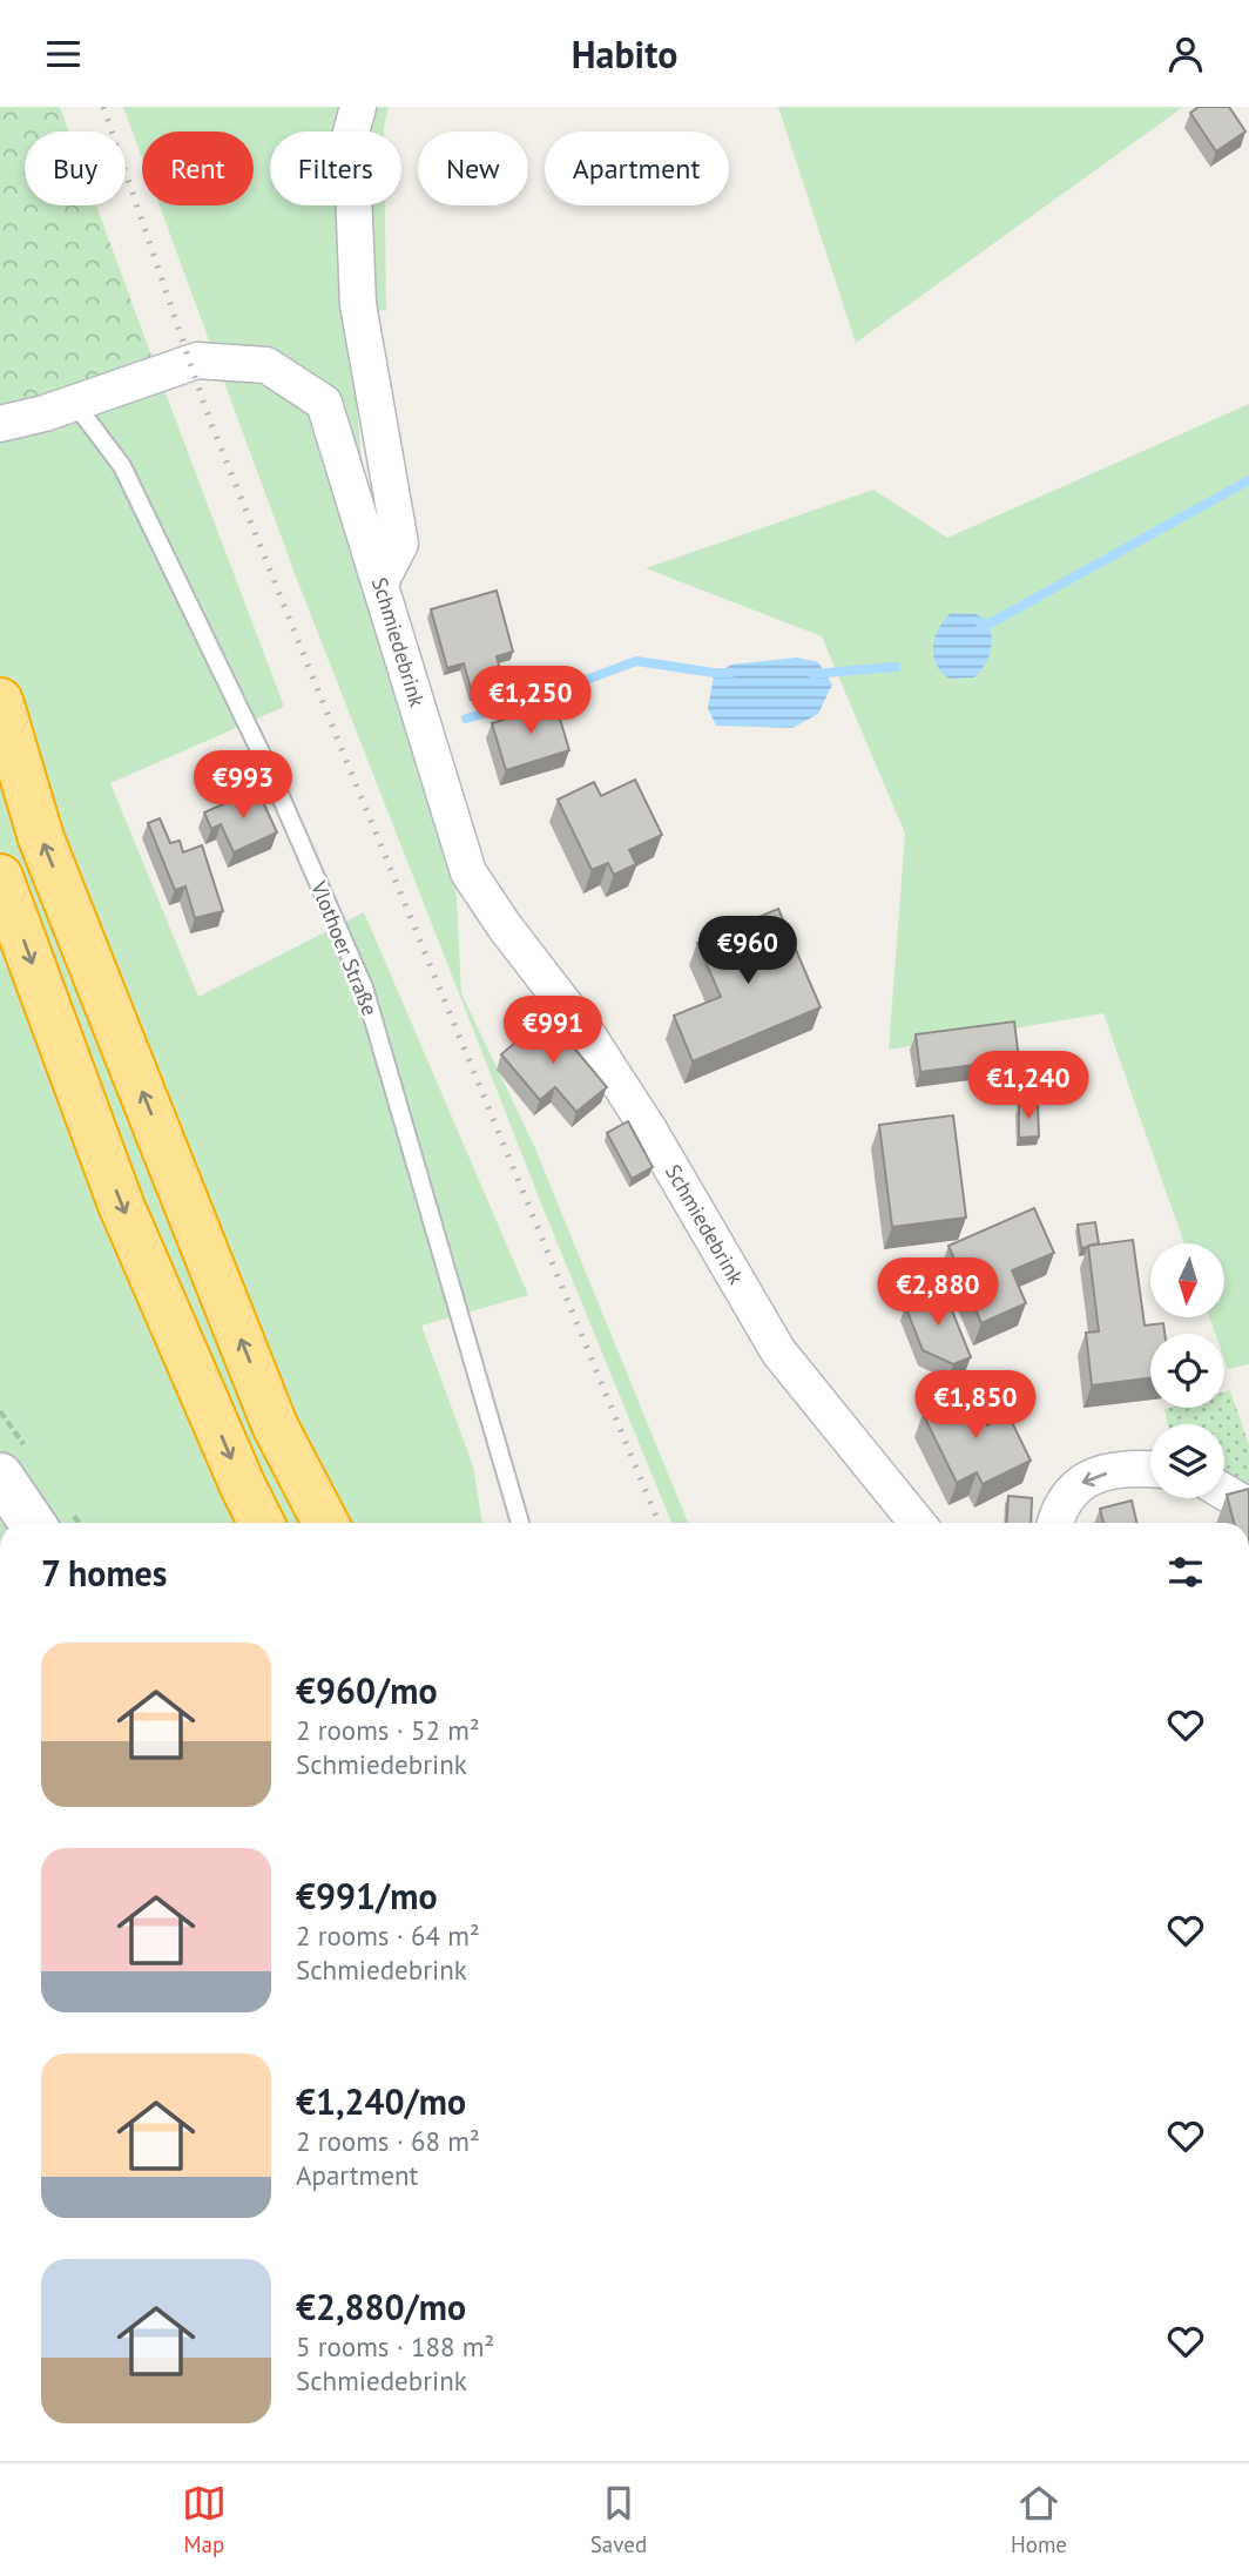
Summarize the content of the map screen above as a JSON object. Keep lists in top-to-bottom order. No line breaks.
{"streets":{"street":["Schmiedebrink"],"lane":["Vlothoer Straße"]},"crossings":[["Schmiedebrink","Vlothoer Straße"]],"north":"bottom","page":{"header":"Habito","chip":["Buy","Rent","Filters","New","Apartment"],"price":["€1,250","€993","€960","€991","€1,240","€2,880","€1,850"],"heading":"7 homes","list":[{"name":"€960/mo","note":"2 rooms · 52 m² · Schmiedebrink"},{"name":"€991/mo","note":"2 rooms · 64 m² · Schmiedebrink"},{"name":"€1,240/mo","note":"2 rooms · 68 m² · Apartment"},{"name":"€2,880/mo","note":"5 rooms · 188 m² · Schmiedebrink"}],"tabs":["Map","Saved","Home"]}}
